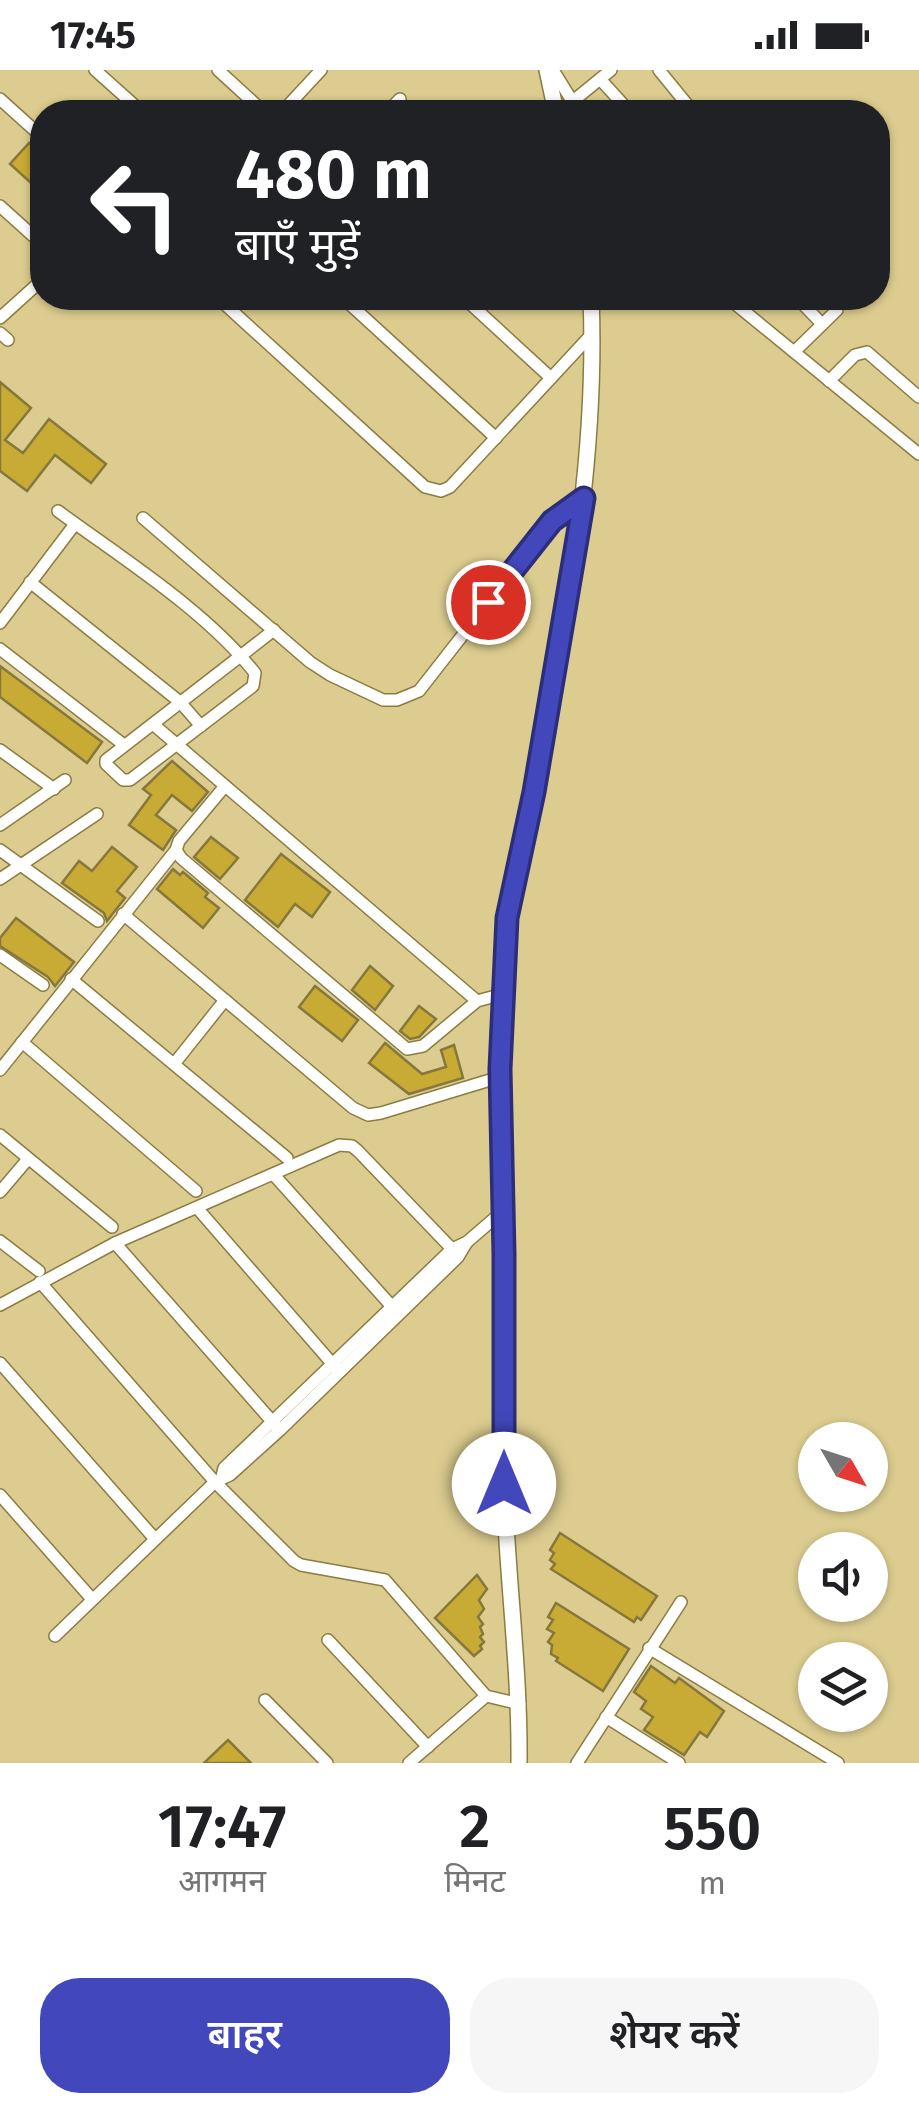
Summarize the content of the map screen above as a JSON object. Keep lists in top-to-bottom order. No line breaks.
{"north":"bottom right","page":{"status":"17:45","turn":["480 m","बाएँ मुड़ें"],"eta":["17:47","आगमन","2","मिनट","550","m"],"buttons":["बाहर","शेयर करें"]}}
